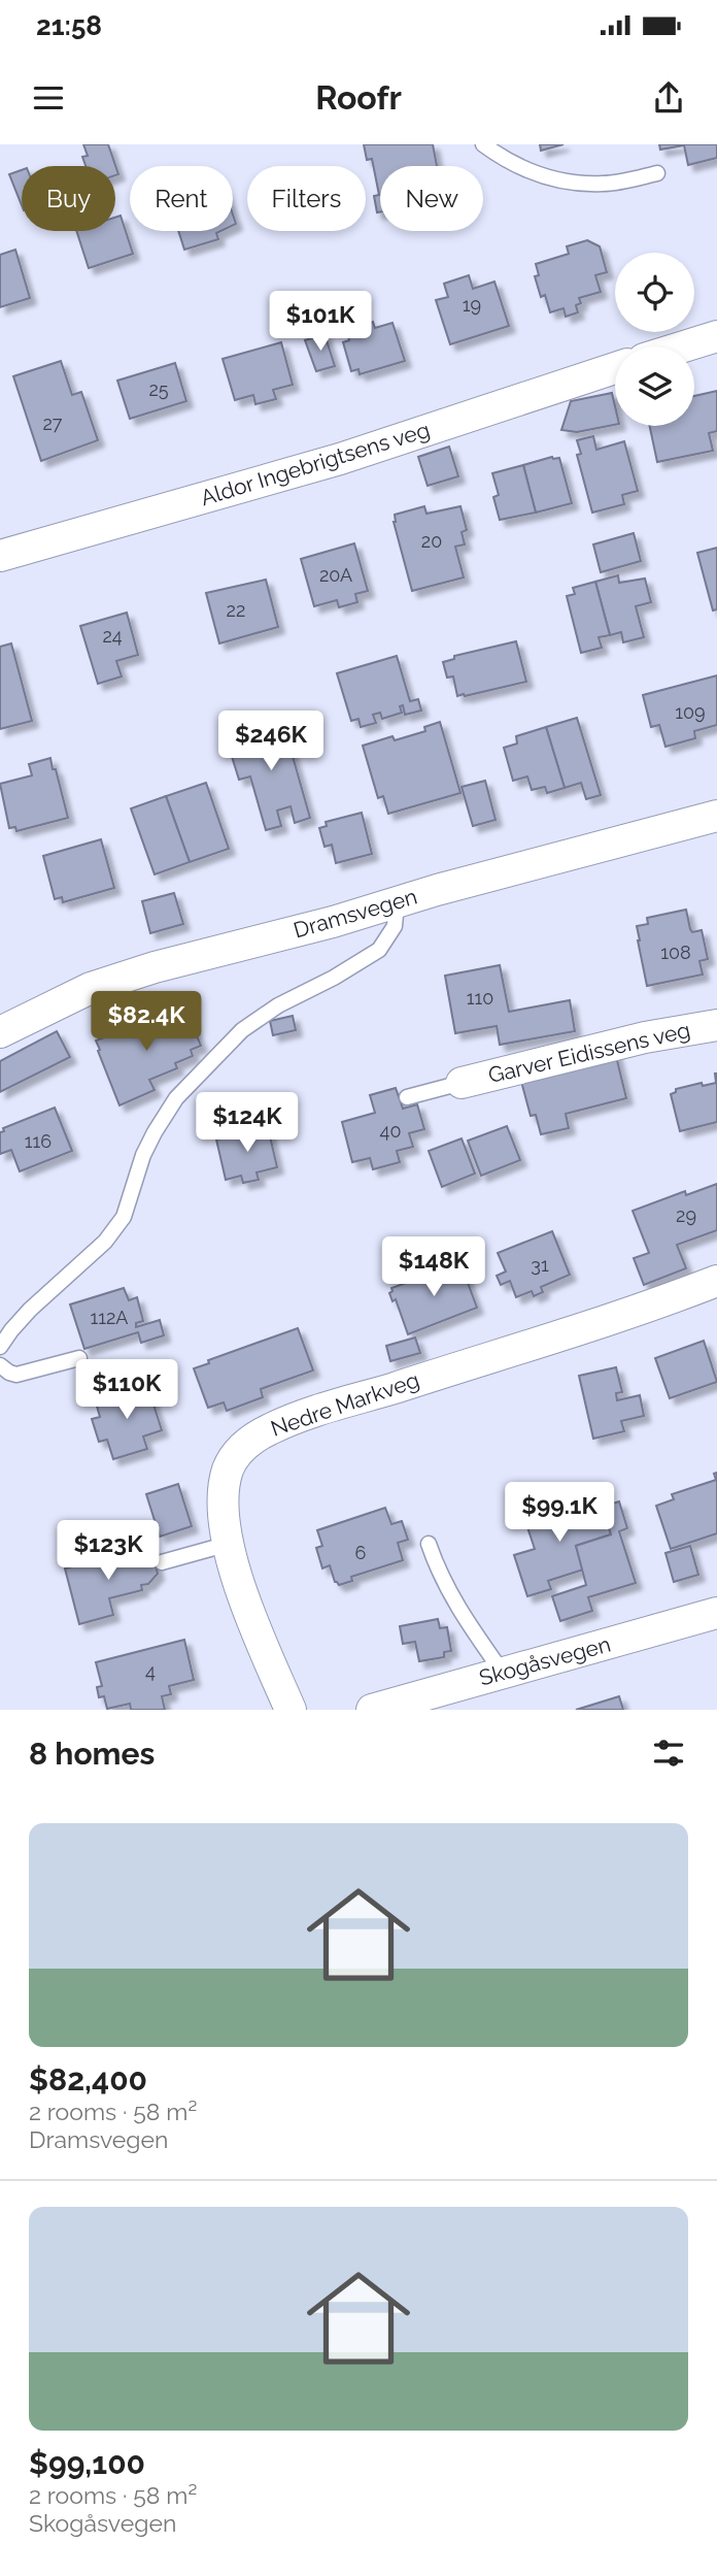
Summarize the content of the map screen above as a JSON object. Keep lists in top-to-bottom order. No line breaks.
{"streets":{"street":["Aldor Ingebrigtsens veg","Dramsvegen","Garver Eidissens veg","Nedre Markveg","Skogåsvegen"]},"house_numbers":["19","25","27","20","20A","22","24","109","108","110","40","116","29","31","112A","6","4"],"page":{"status":"21:58","header":"Roofr","chip":["Buy","Rent","Filters","New"],"price":["$101K","$246K","$82.4K","$124K","$148K","$110K","$99.1K","$123K"],"heading":"8 homes","list":[{"name":"$82,400","note":"2 rooms · 58 m² · Dramsvegen"},{"name":"$99,100","note":"2 rooms · 58 m² · Skogåsvegen"}]}}
